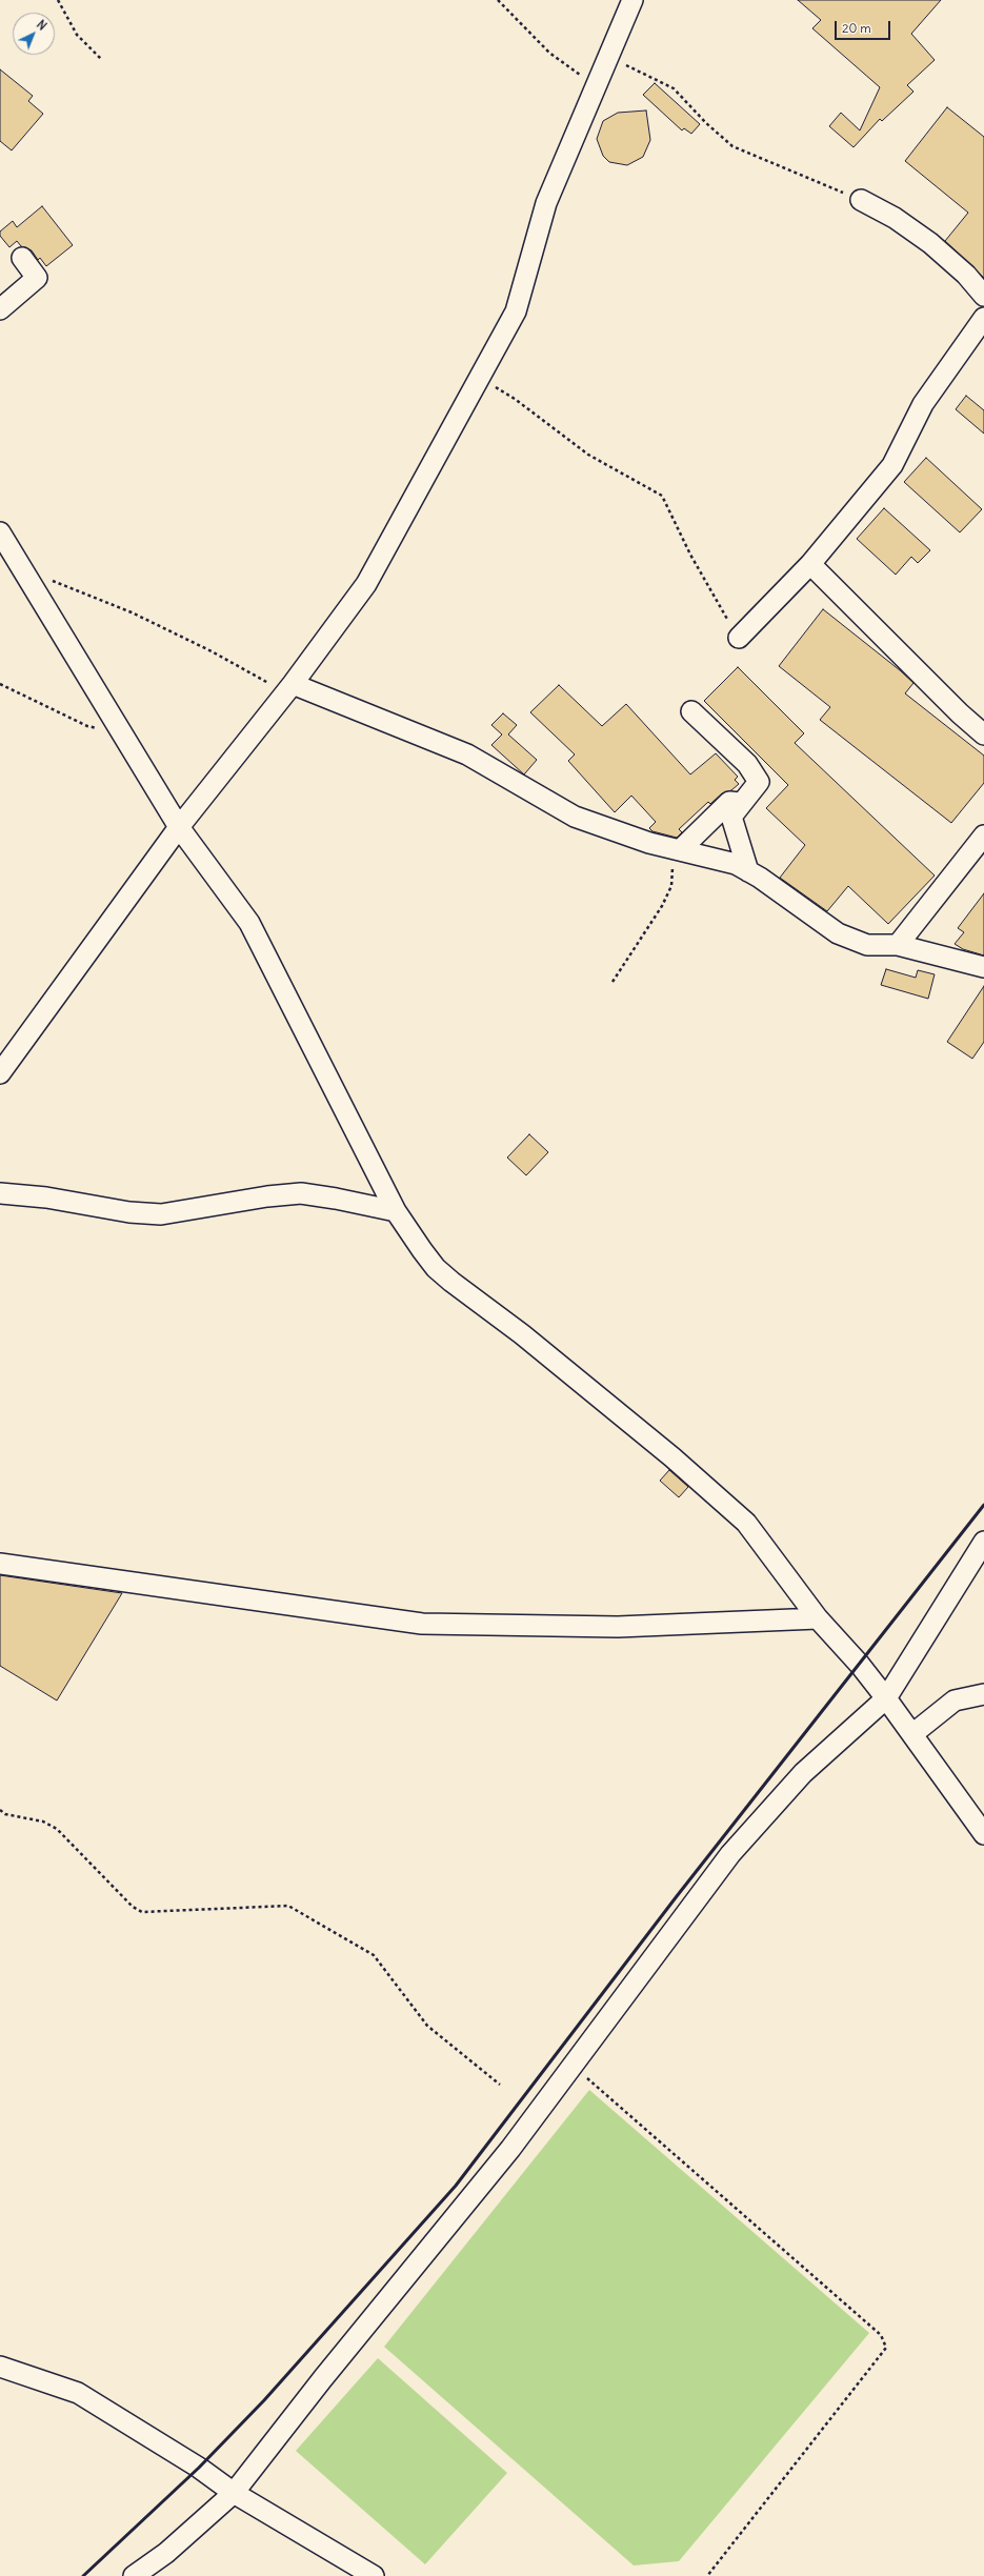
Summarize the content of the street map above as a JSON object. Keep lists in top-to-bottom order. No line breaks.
{"scale_bar":"20 m","north":"top right"}
